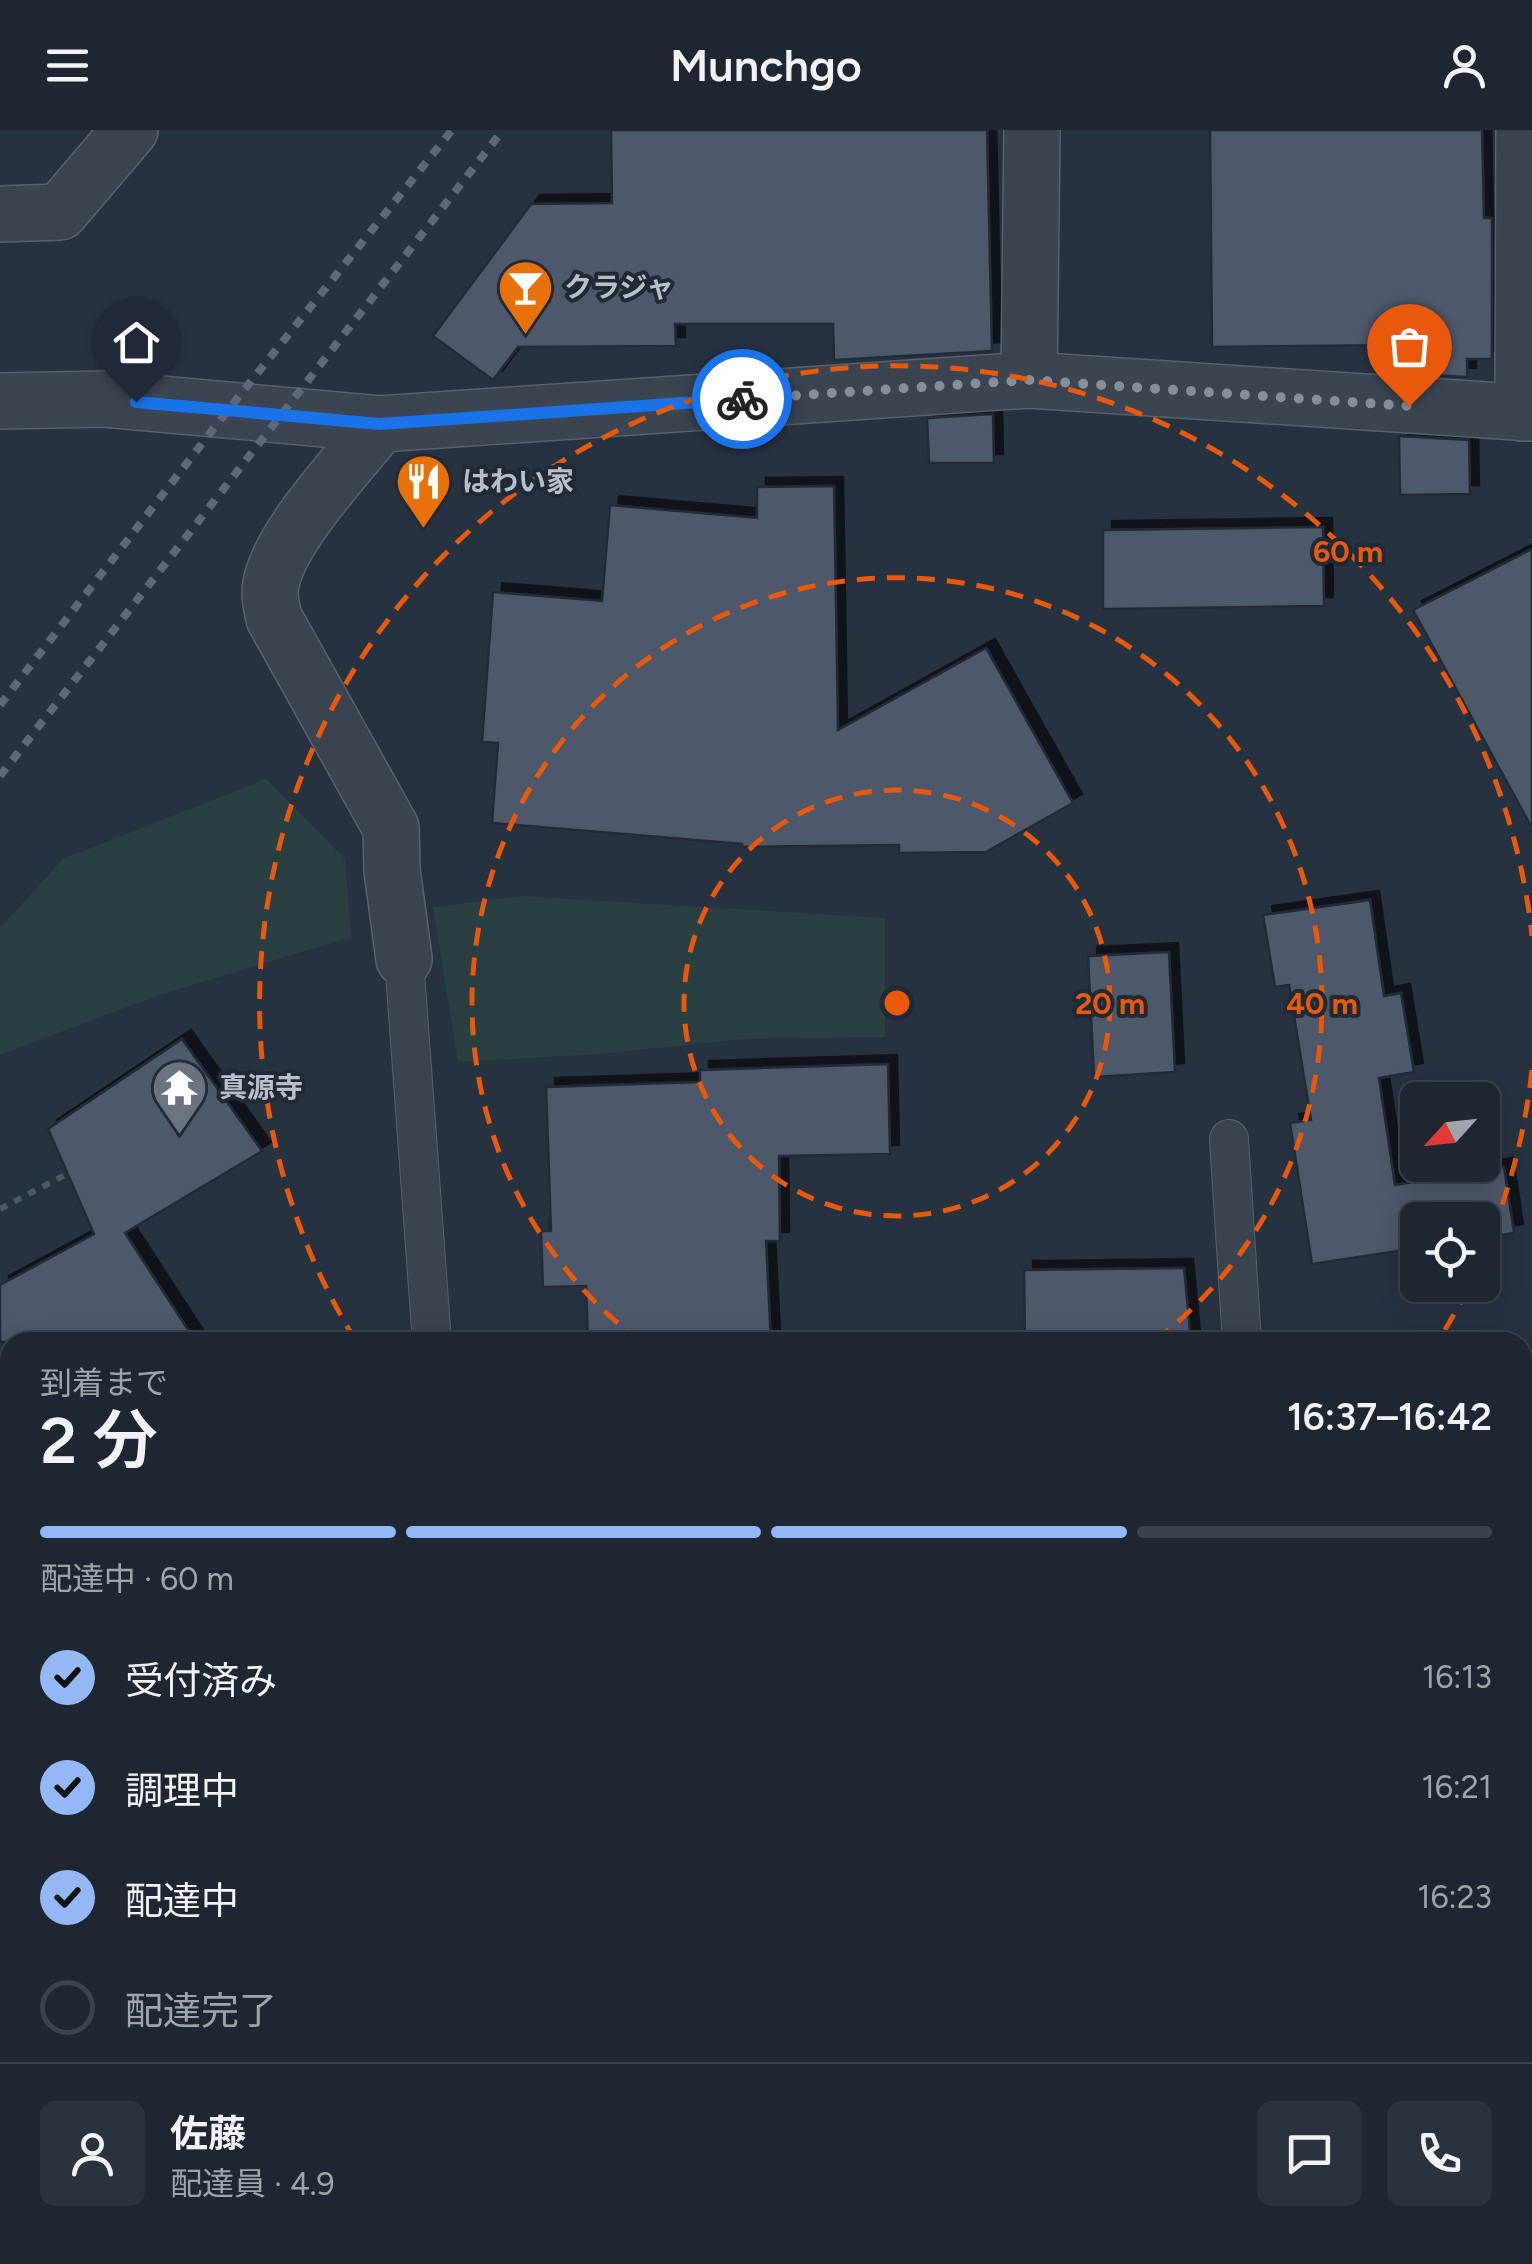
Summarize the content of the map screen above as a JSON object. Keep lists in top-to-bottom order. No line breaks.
{"places":{"bar":["クラジャ"],"restaurant":["はわい家"],"temple":["真源寺"]},"north":"bottom left","page":{"header":"Munchgo","heading":["2 分","到着まで","16:37–16:42"],"panel":["佐藤","配達員 · 4.9"],"bar":"配達中 · 60 m","list":[["受付済み","16:13"],["調理中","16:21"],["配達中","16:23"],"配達完了"]},"rings":["60 m","20 m","40 m"]}
